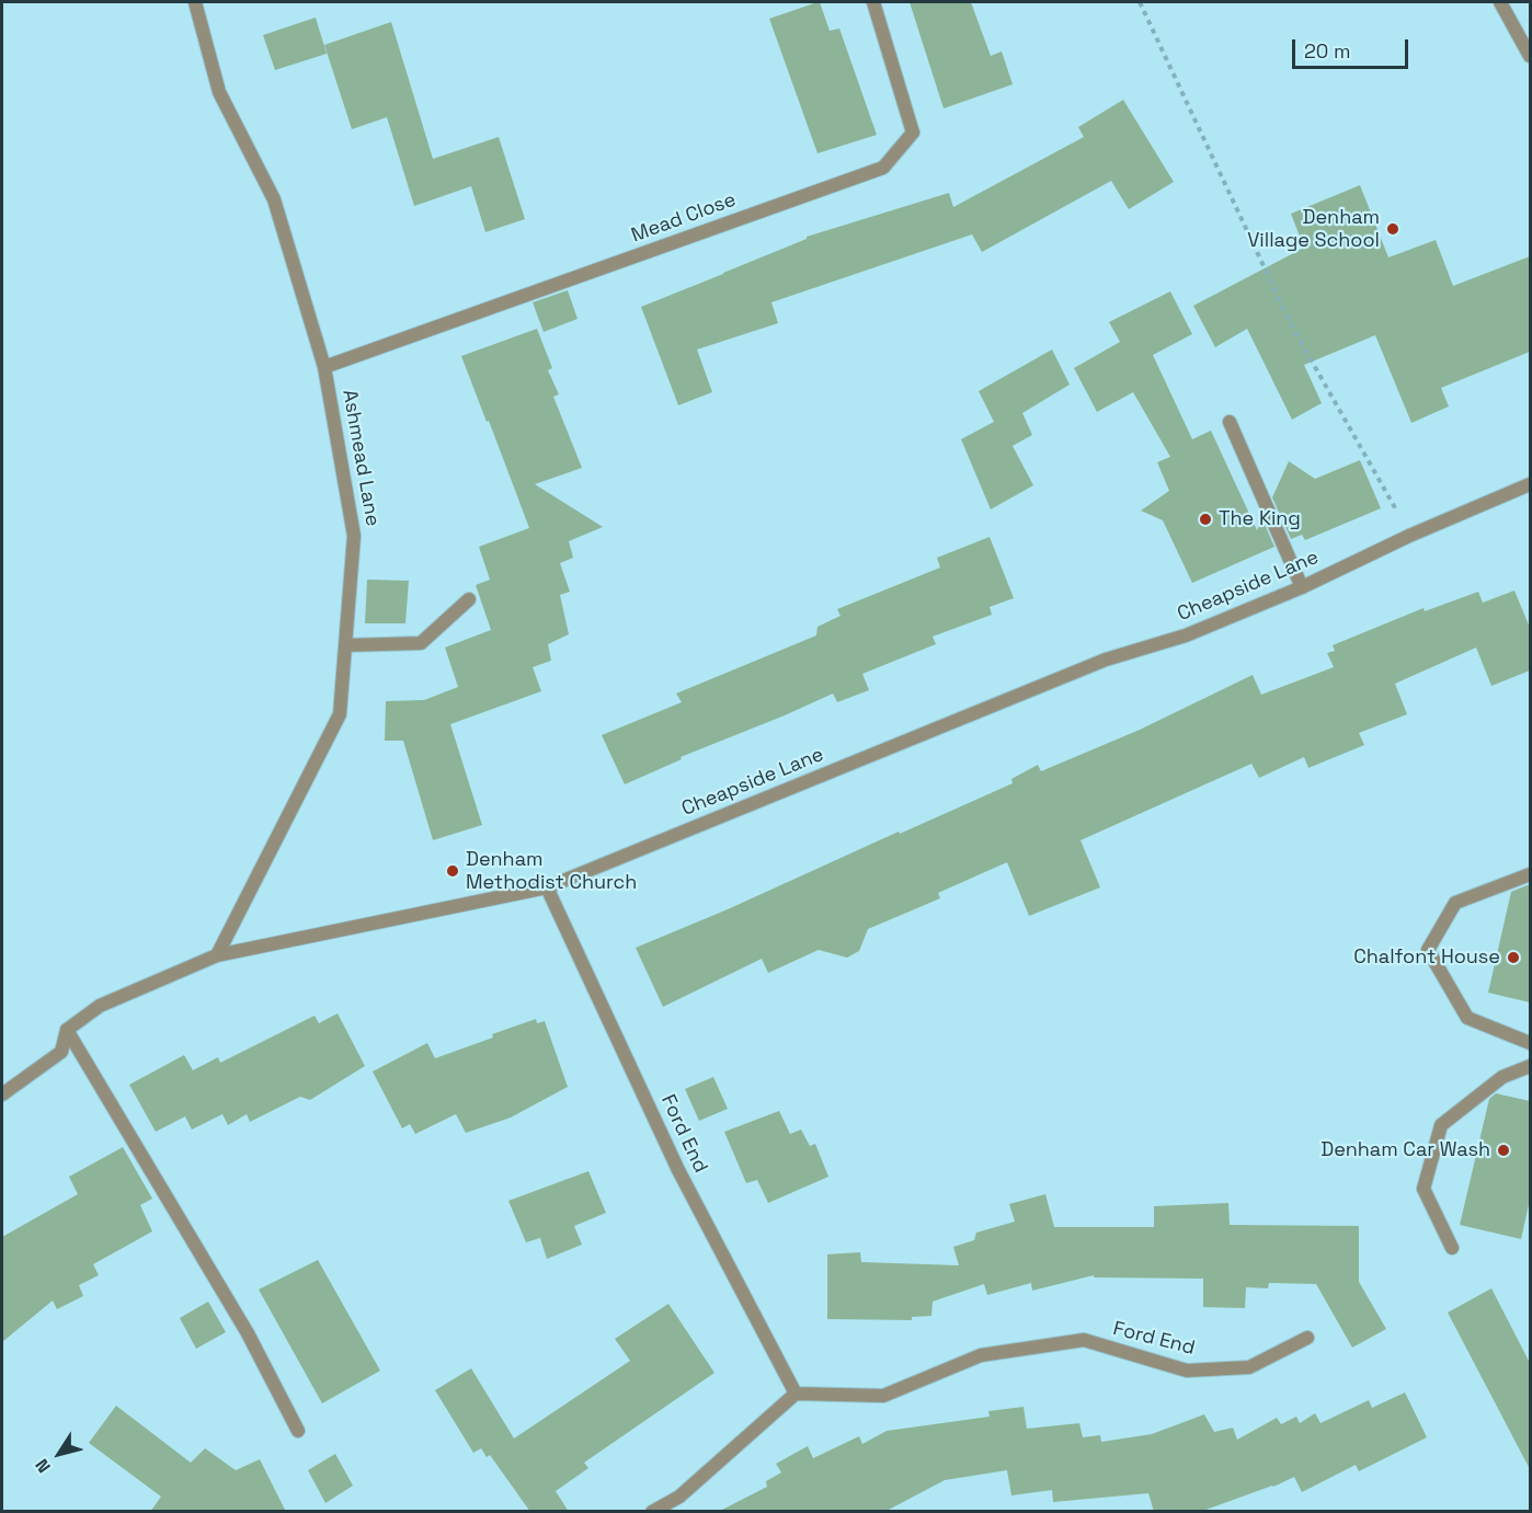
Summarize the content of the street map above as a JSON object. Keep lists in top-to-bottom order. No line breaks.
{"streets":{"street":["Mead Close","Ashmead Lane","Cheapside Lane","Ford End"]},"crossings":[["Mead Close","Ashmead Lane"],["Ashmead Lane","Cheapside Lane"],["Cheapside Lane","Ford End"]],"places":["Denham Village School","The King","Denham Methodist Church","Chalfont House","Denham Car Wash"],"scale_bar":"20 m","north":"bottom left"}
